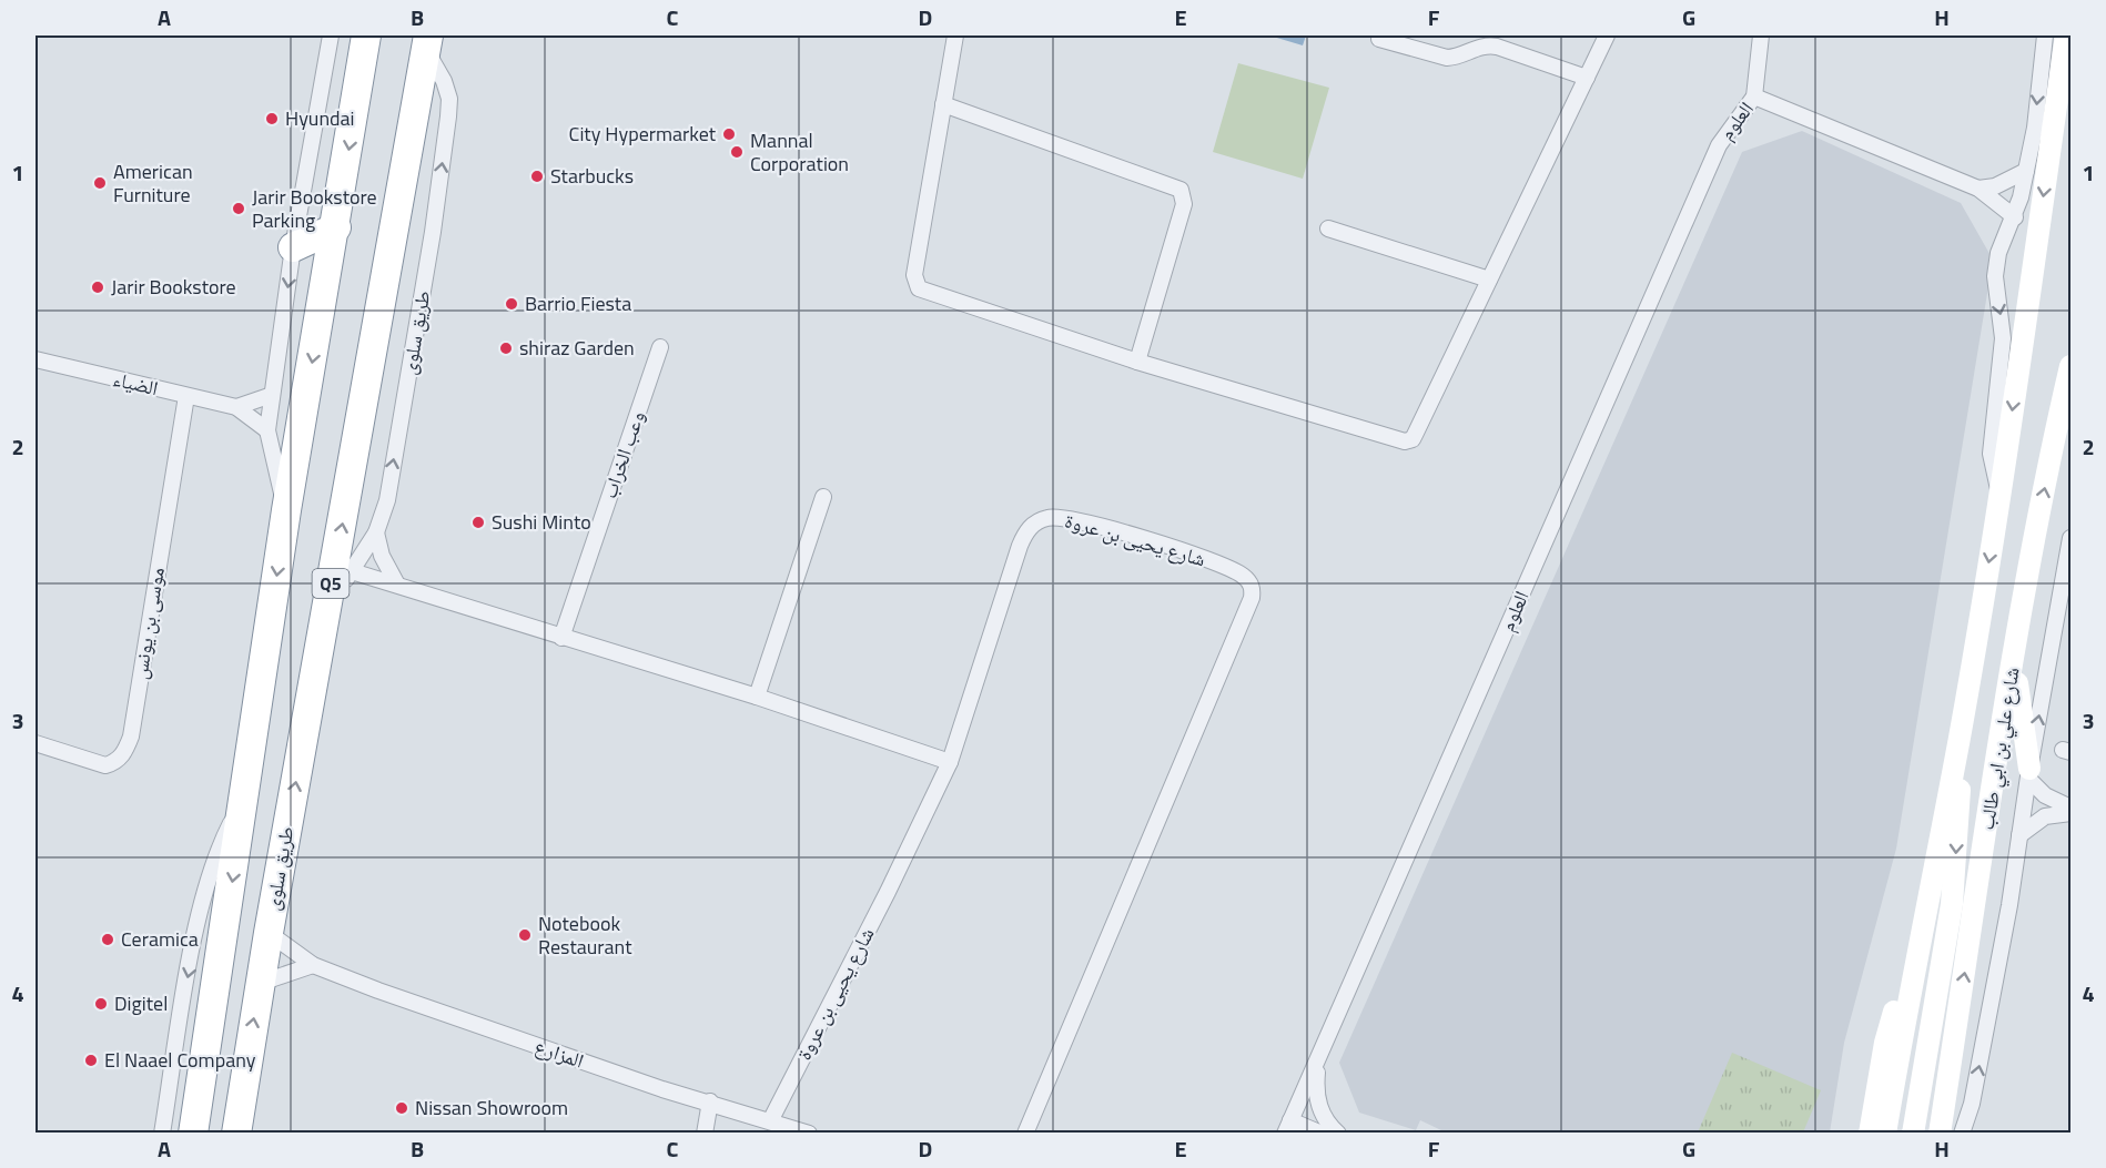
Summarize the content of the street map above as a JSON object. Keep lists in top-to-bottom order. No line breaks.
{"streets":{"highway":["طريق سلوى","Q5"],"main road":["شارع علي بن ابي طالب"],"street":["العلوم","الضياء","وعب الخراب","شارع يحيى بن عروة","موسى بن يونس","المزارع"]},"crossings":[["العلوم","شارع علي بن ابي طالب"],["طريق سلوى","المزارع"],["الضياء","موسى بن يونس"],["شارع يحيى بن عروة","المزارع"]],"places":["Hyundai","City Hypermarket","Mannal Corporation","Starbucks","American Furniture","Jarir Bookstore Parking","Jarir Bookstore","Barrio Fiesta","shiraz Garden","Sushi Minto","Notebook Restaurant","Ceramica","Digitel","El Naael Company","Nissan Showroom"],"grid":{"columns":["A","B","C","D","E","F","G","H"],"rows":["1","2","3","4"]}}
